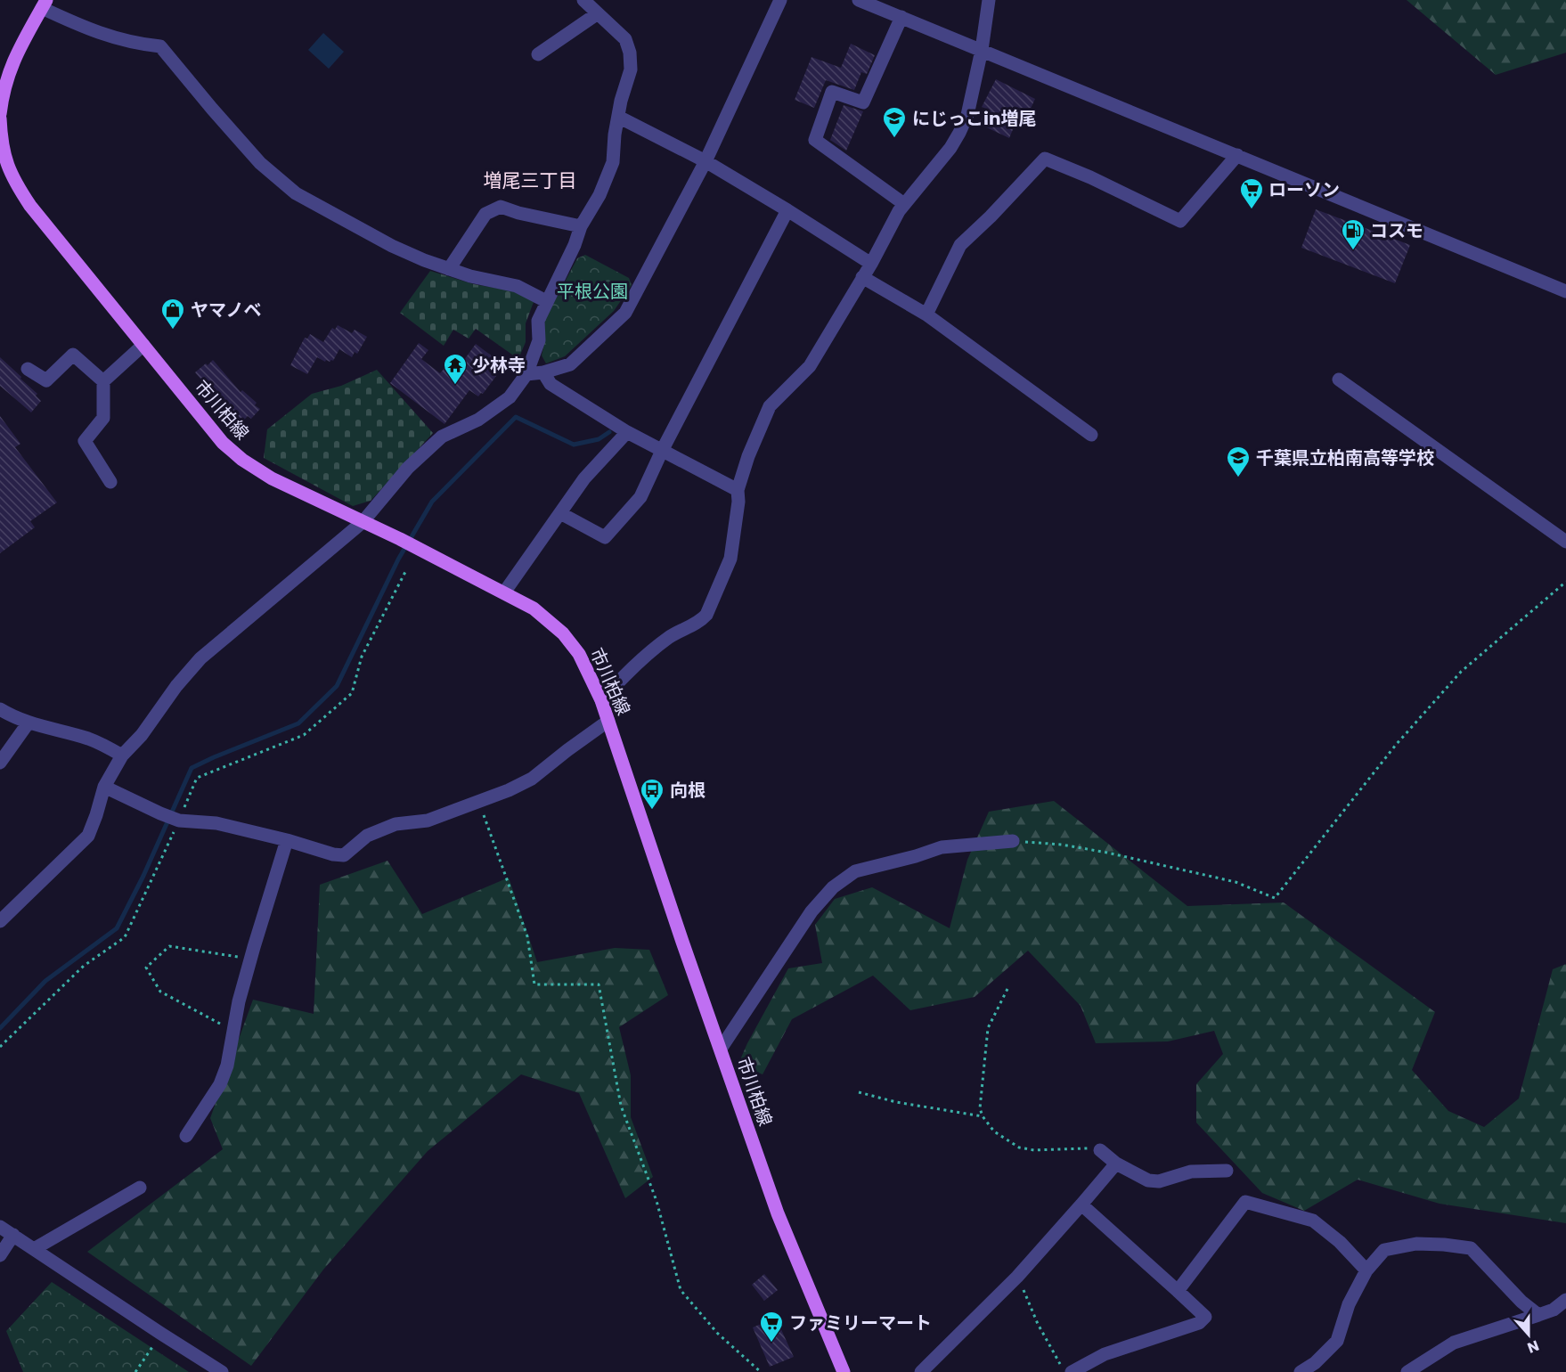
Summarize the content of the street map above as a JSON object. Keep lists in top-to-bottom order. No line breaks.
{"streets":{"main road":["市川柏線"]},"districts":["増尾三丁目"],"parks":["平根公園"],"places":{"school or university":["にじっこin増尾","千葉県立柏南高等学校"],"supermarket":["ローソン","ファミリーマート"],"fuel station":["コスモ"],"shop":["ヤマノベ"],"temple":["少林寺"],"bus stop":["向根"]},"north":"bottom"}
